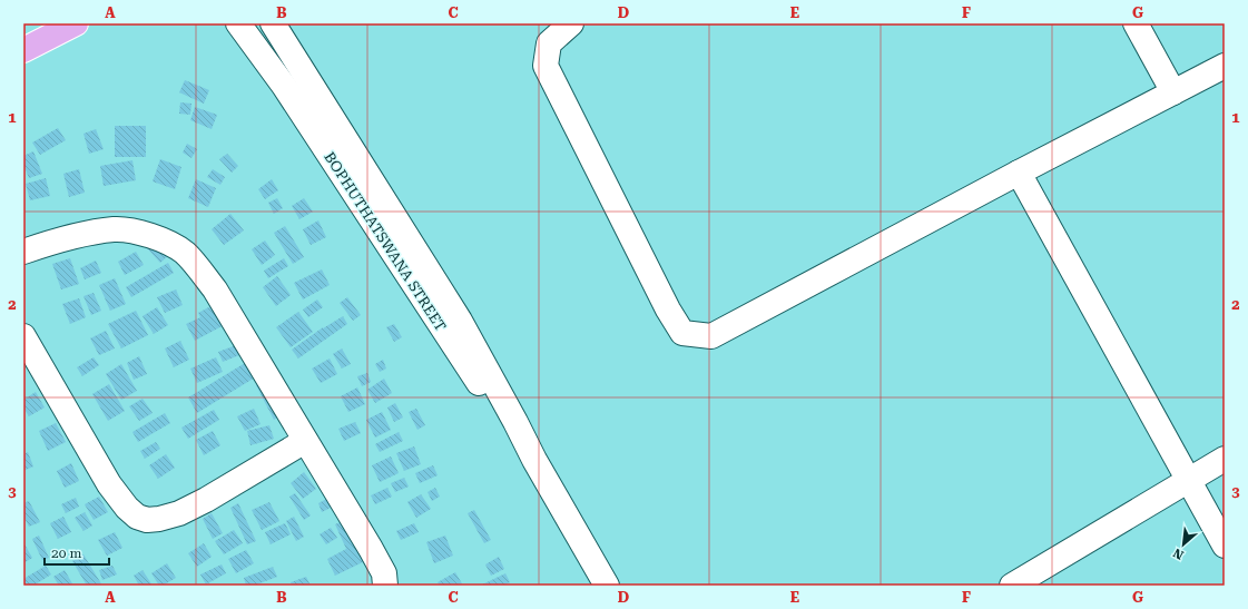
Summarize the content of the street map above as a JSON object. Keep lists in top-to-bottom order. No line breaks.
{"streets":{"street":["BOPHUTHATSWANA STREET"]},"scale_bar":"20 m","north":"bottom left","grid":{"columns":["A","B","C","D","E","F","G"],"rows":["1","2","3"]}}
